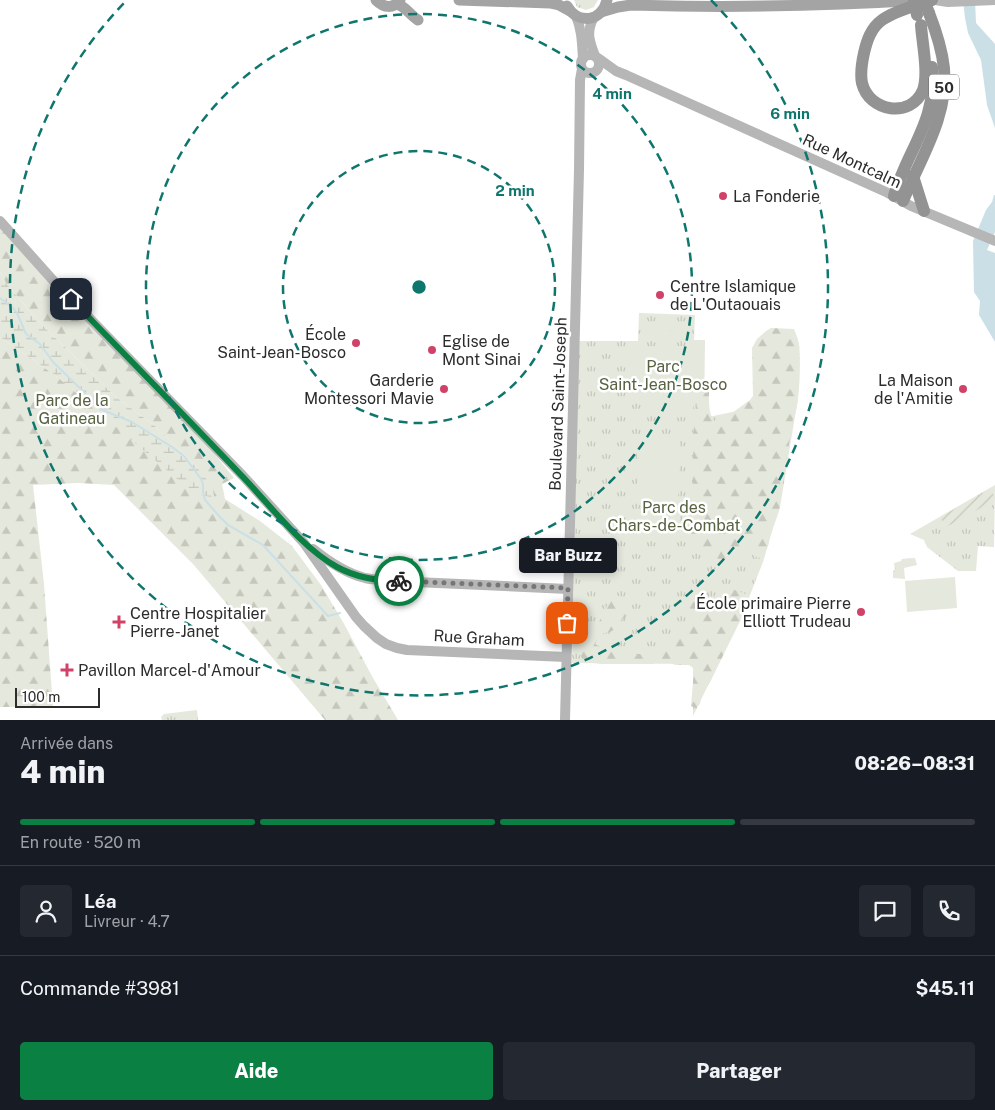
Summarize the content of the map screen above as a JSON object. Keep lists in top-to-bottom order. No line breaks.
{"streets":{"highway":["50"],"main road":["Rue Montcalm","Boulevard Saint-Joseph","Rue Graham"]},"crossings":[["50","Rue Montcalm"],["Rue Montcalm","Boulevard Saint-Joseph"],["Boulevard Saint-Joseph","Rue Graham"]],"parks":["Parc Saint-Jean-Bosco","Parc de la Gatineau","Parc des Chars-de-Combat"],"places":{"other":["La Fonderie","Centre Islamique de L'Outaouais","École Saint-Jean-Bosco","Eglise de Mont Sinai","Garderie Montessori Mavie","La Maison de l'Amitie","École primaire Pierre Elliott Trudeau","Bar Buzz"],"health":["Centre Hospitalier Pierre-Janet","Pavillon Marcel-d'Amour"]},"scale_bar":"100 m","page":{"bubble":"Bar Buzz","scale":"100 m","heading":["4 min","Arrivée dans","08:26–08:31"],"panel":["Léa","Livreur · 4.7","Commande #3981","$45.11"],"bar":"En route · 520 m","buttons":["Aide","Partager"]},"rings":["4 min","6 min","2 min"]}
